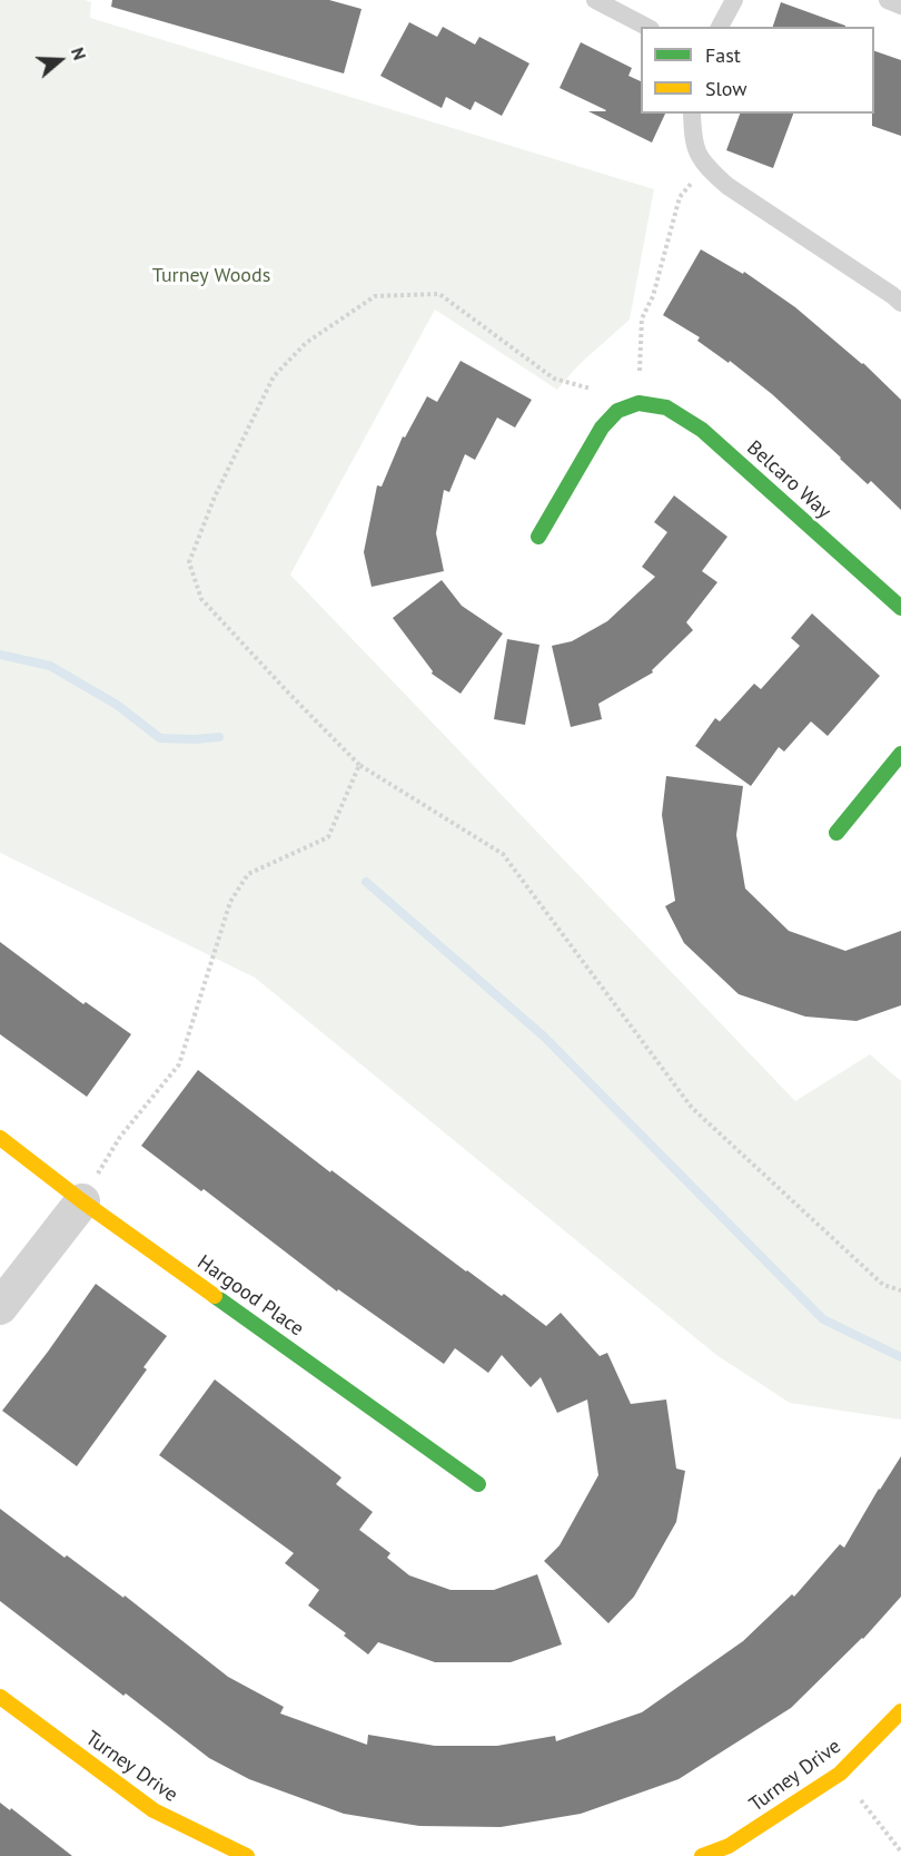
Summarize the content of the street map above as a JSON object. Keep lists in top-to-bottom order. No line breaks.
{"streets":{"street":["Belcaro Way","Hargood Place","Turney Drive"]},"parks":["Turney Woods"],"legend":["Fast","Slow"],"north":"right"}
